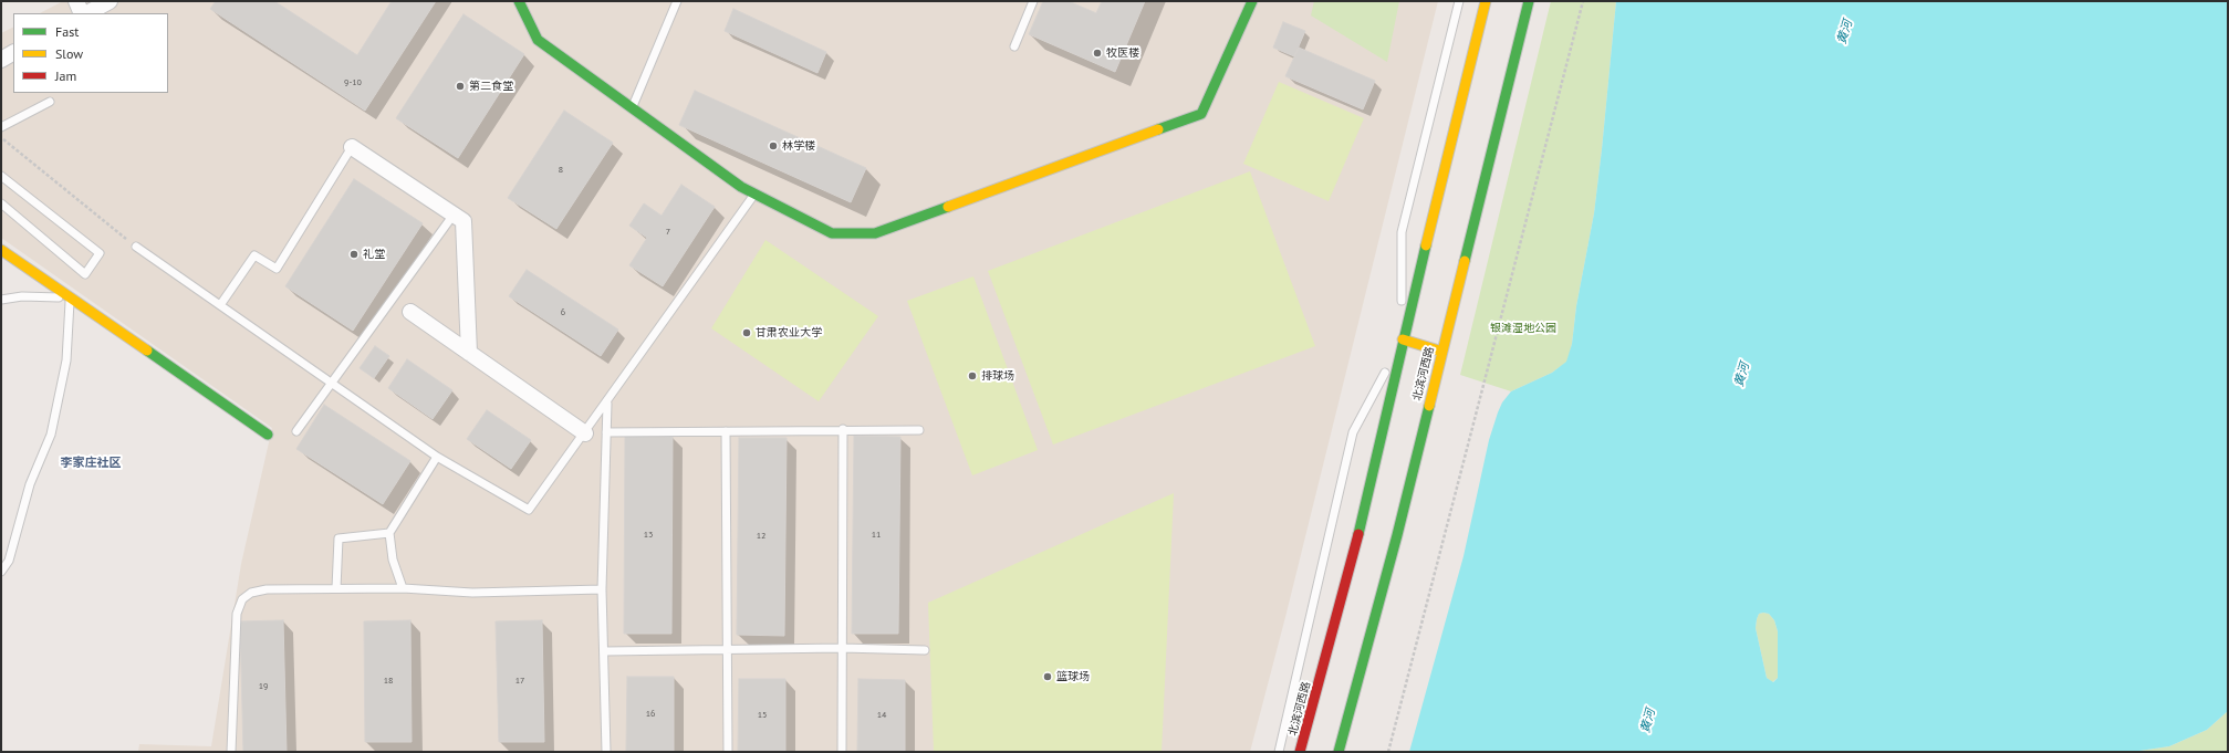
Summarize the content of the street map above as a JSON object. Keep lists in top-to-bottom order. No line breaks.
{"streets":{"main road":["北滨河西路"]},"districts":["李家庄社区"],"water":["黄河"],"parks":["银滩湿地公园"],"places":["牧医楼","第二食堂","林学楼","礼堂","甘肃农业大学","排球场","篮球场"],"house_numbers":["9-10","8","7","6","13","11","12","18","17","19","16","15","14"],"legend":["Fast","Slow","Jam"]}
